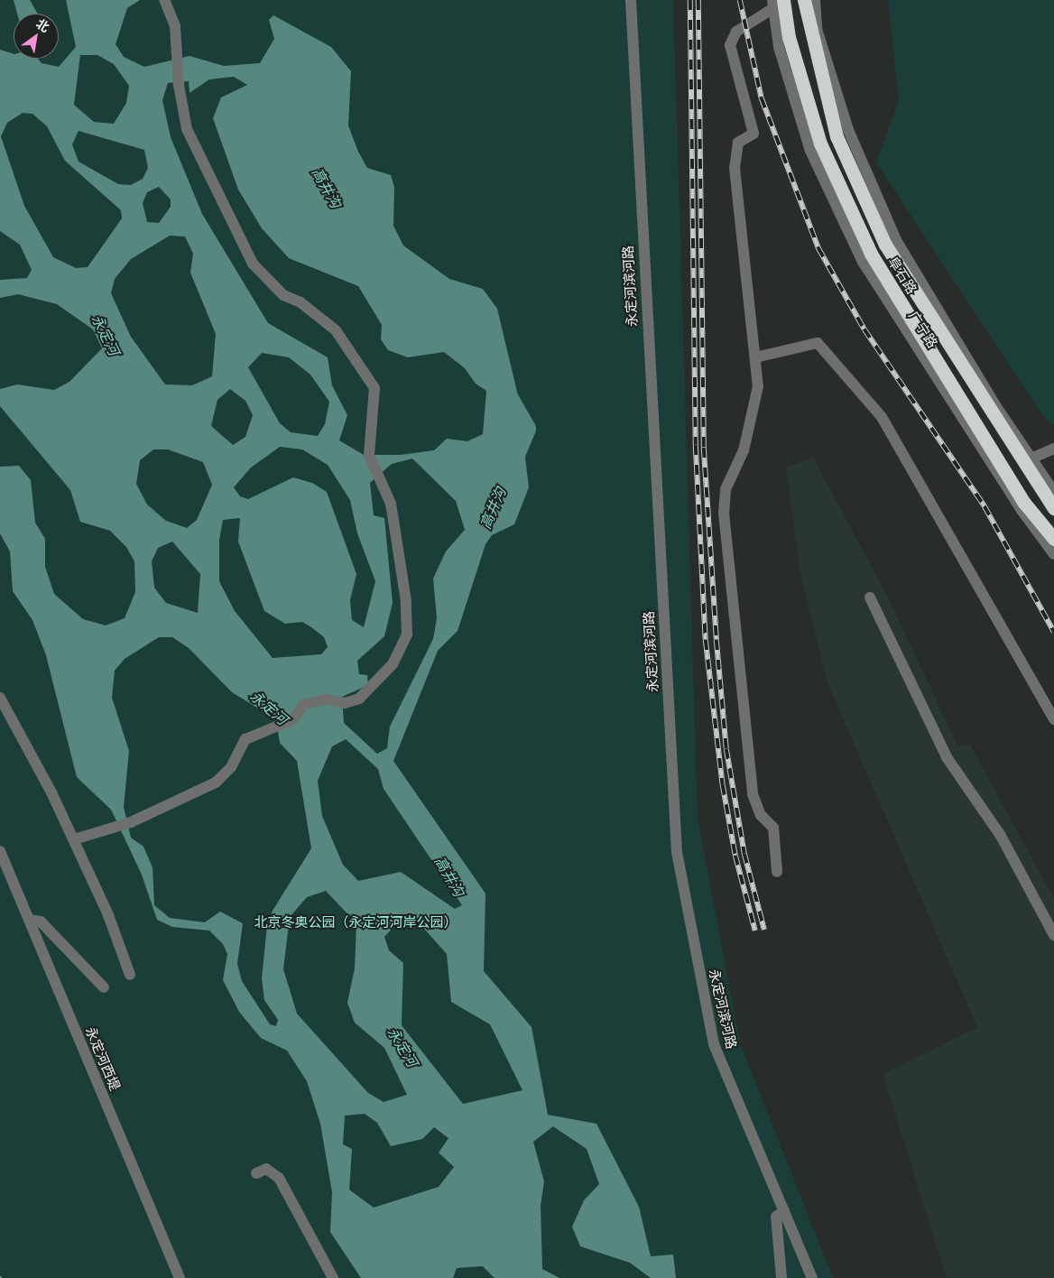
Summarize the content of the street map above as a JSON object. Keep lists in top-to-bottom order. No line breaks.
{"streets":{"highway":["阜石路"],"street":["永定河滨河路","广宁路","永定河西堤"]},"crossings":[["阜石路","广宁路"]],"water":["高井沟","永定河"],"parks":["北京冬奥公园（永定河河岸公园）"],"north":"top right"}
